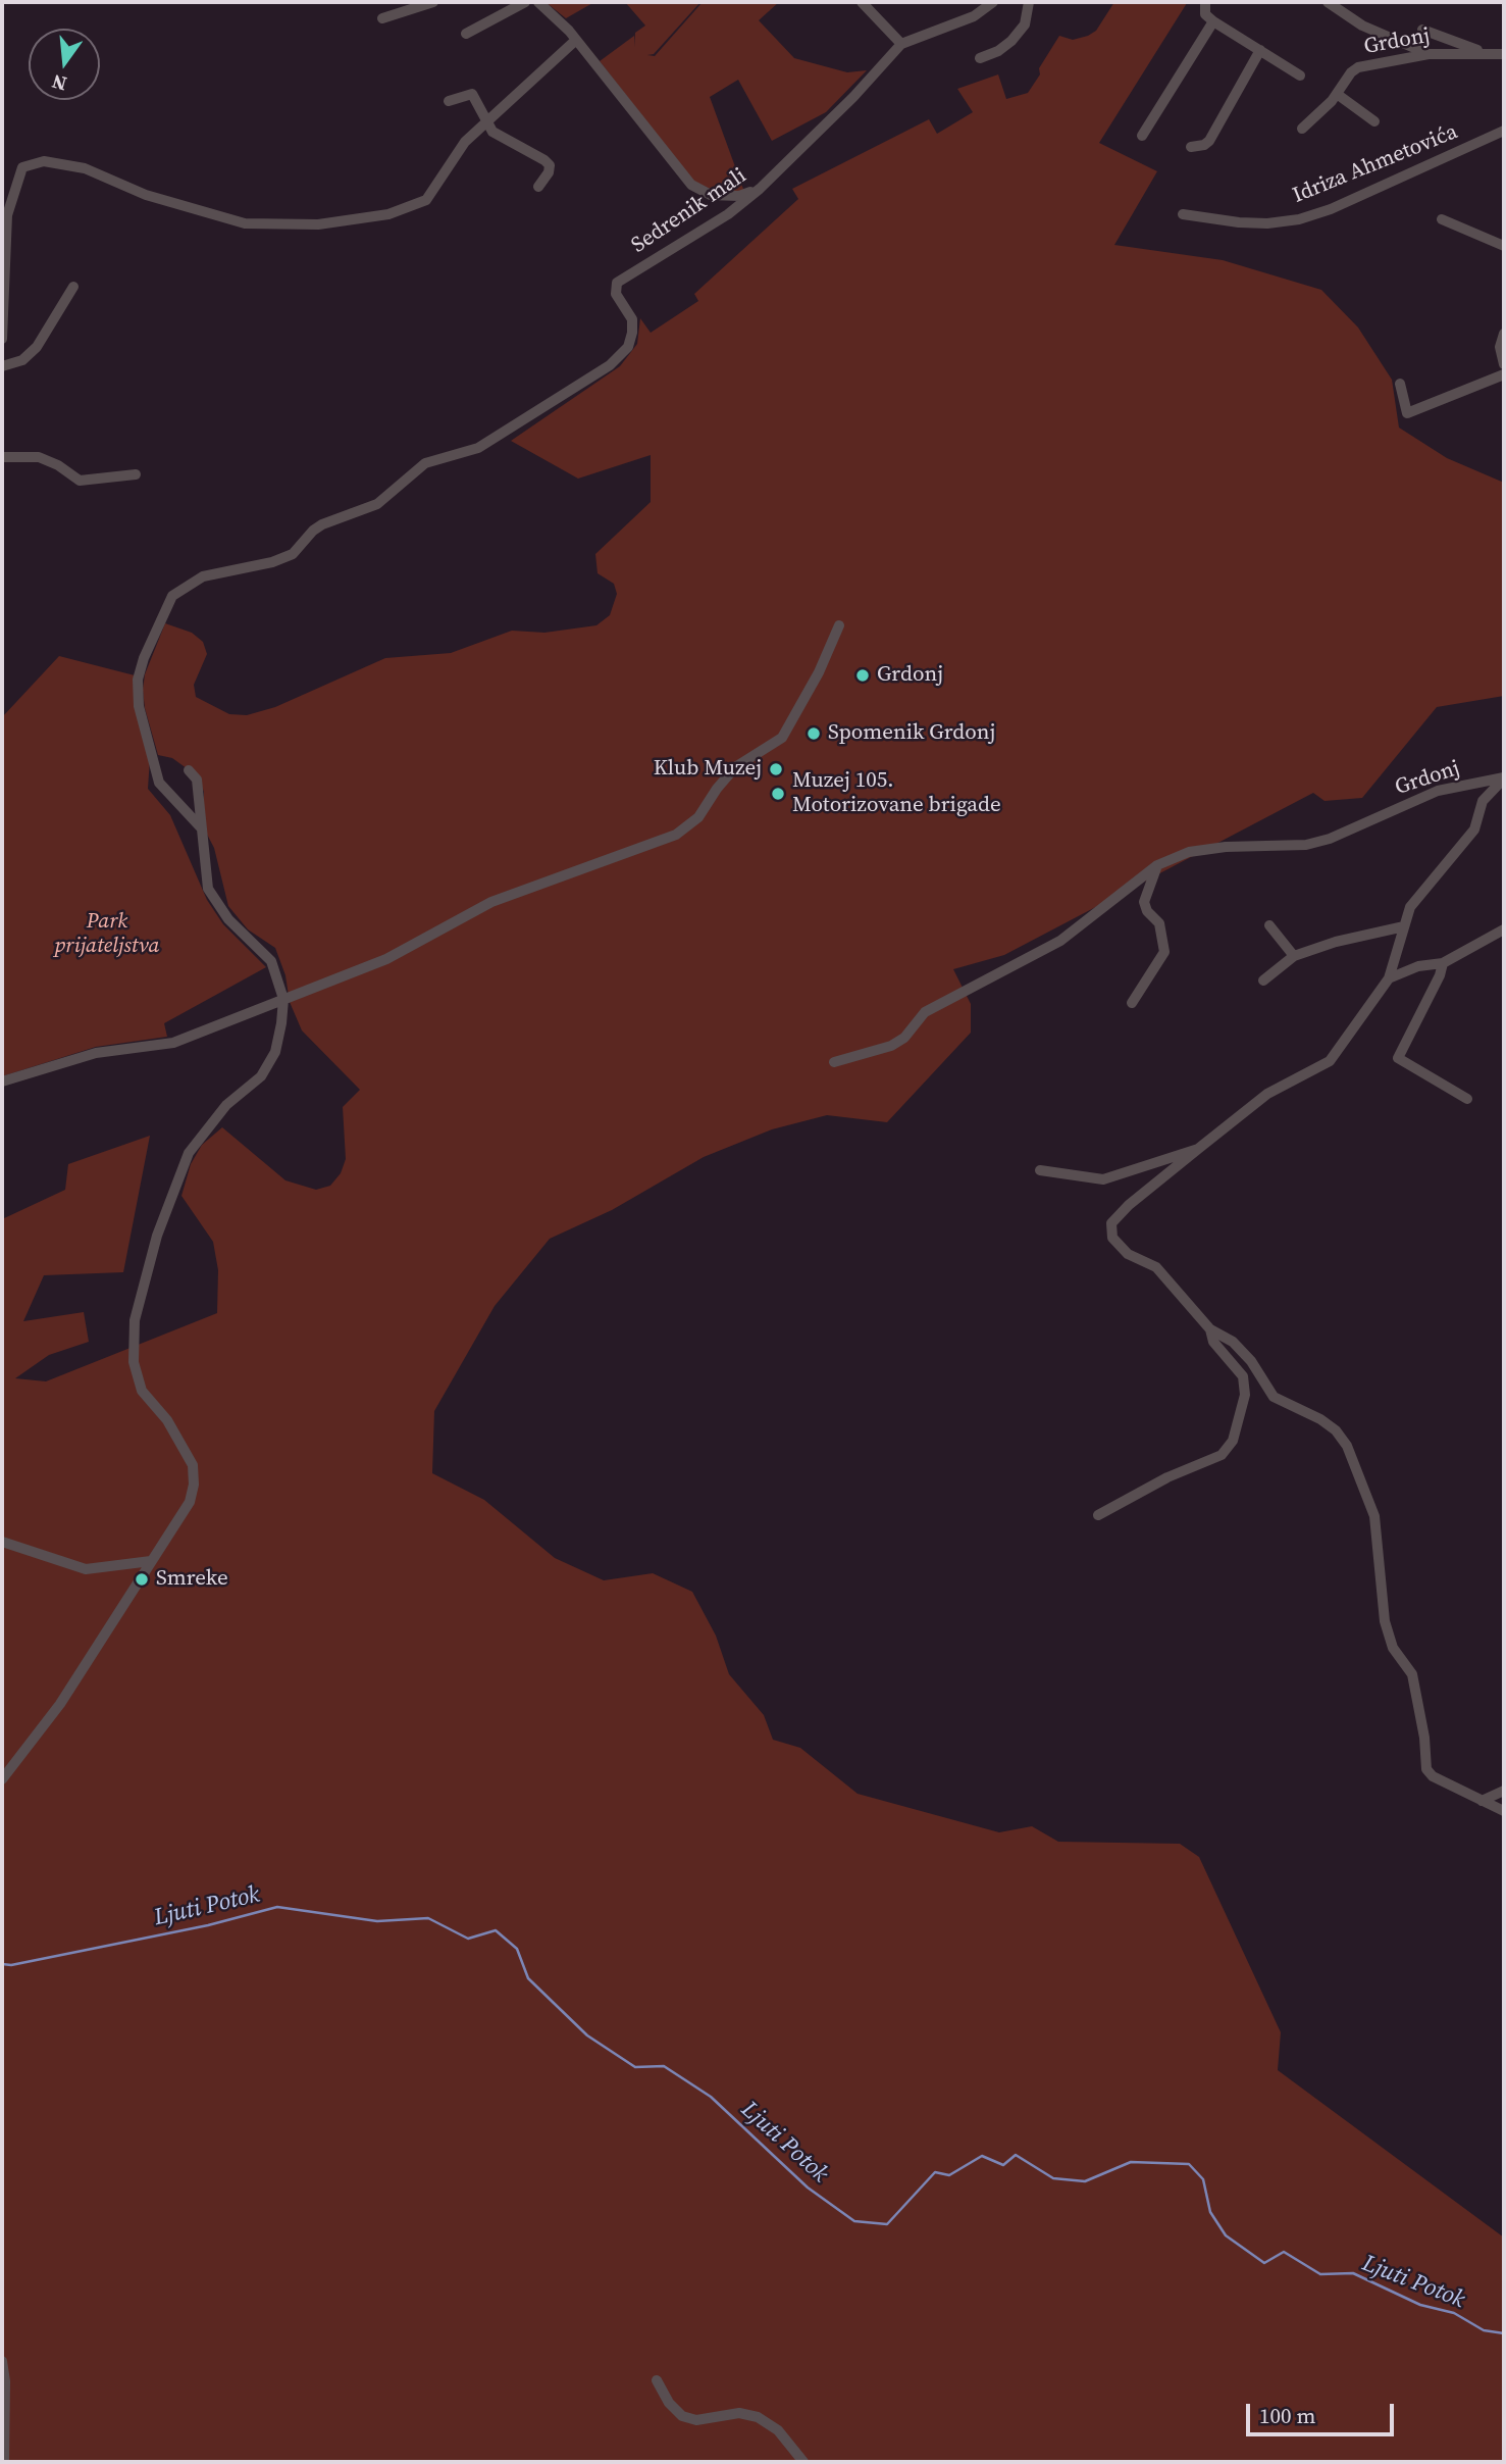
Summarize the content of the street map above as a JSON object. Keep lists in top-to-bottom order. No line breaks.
{"streets":{"street":["Grdonj","Idriza Ahmetovića","Sedrenik mali"]},"water":["Ljuti Potok"],"parks":["Park prijateljstva"],"places":["Grdonj","Spomenik Grdonj","Klub Muzej","Muzej 105. Motorizovane brigade","Smreke"],"scale_bar":"100 m","north":"bottom"}
